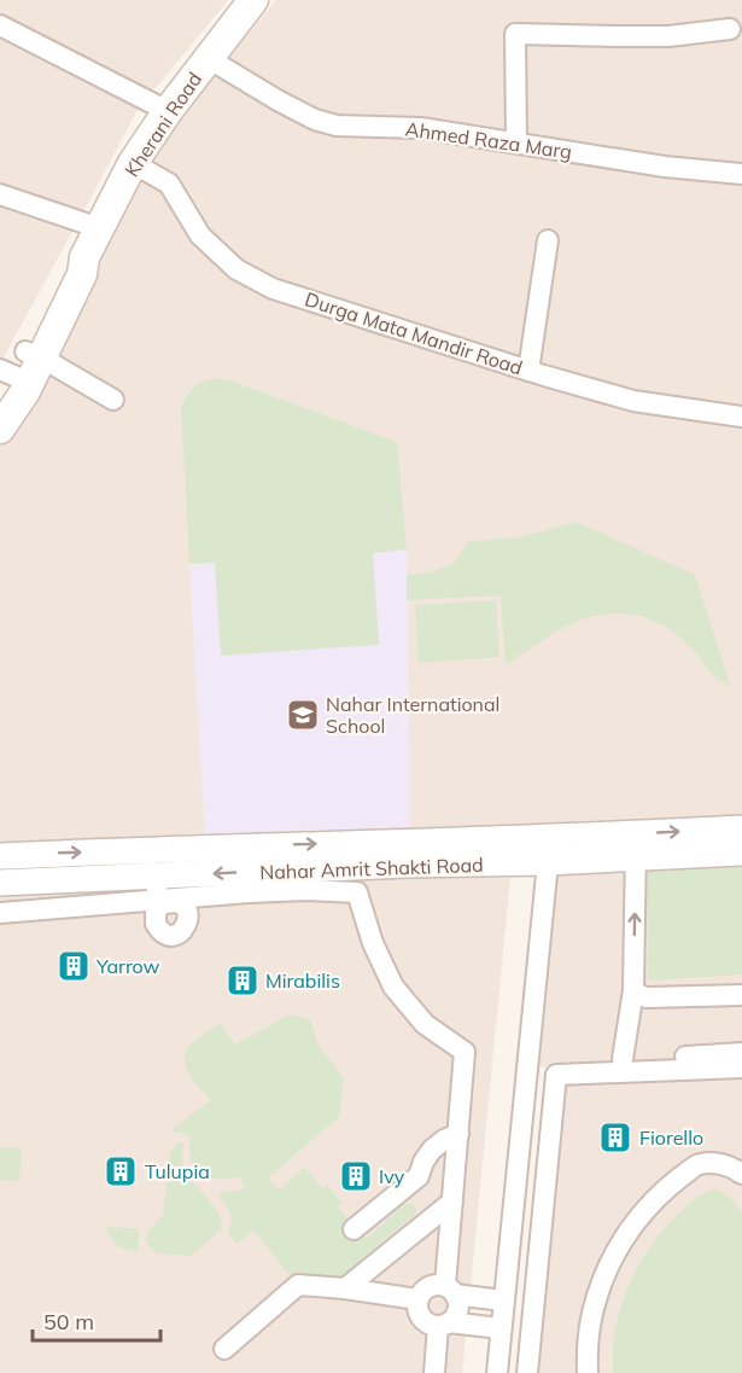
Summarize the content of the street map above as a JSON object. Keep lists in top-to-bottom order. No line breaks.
{"streets":{"main road":["Kherani Road"],"street":["Ahmed Raza Marg","Durga Mata Mandir Road","Nahar Amrit Shakti Road"]},"crossings":[["Kherani Road","Ahmed Raza Marg"],["Kherani Road","Durga Mata Mandir Road"]],"places":{"school or university":["Nahar International School"],"building":["Yarrow","Mirabilis","Fiorello","Tulupia","Ivy"]},"scale_bar":"50 m"}
